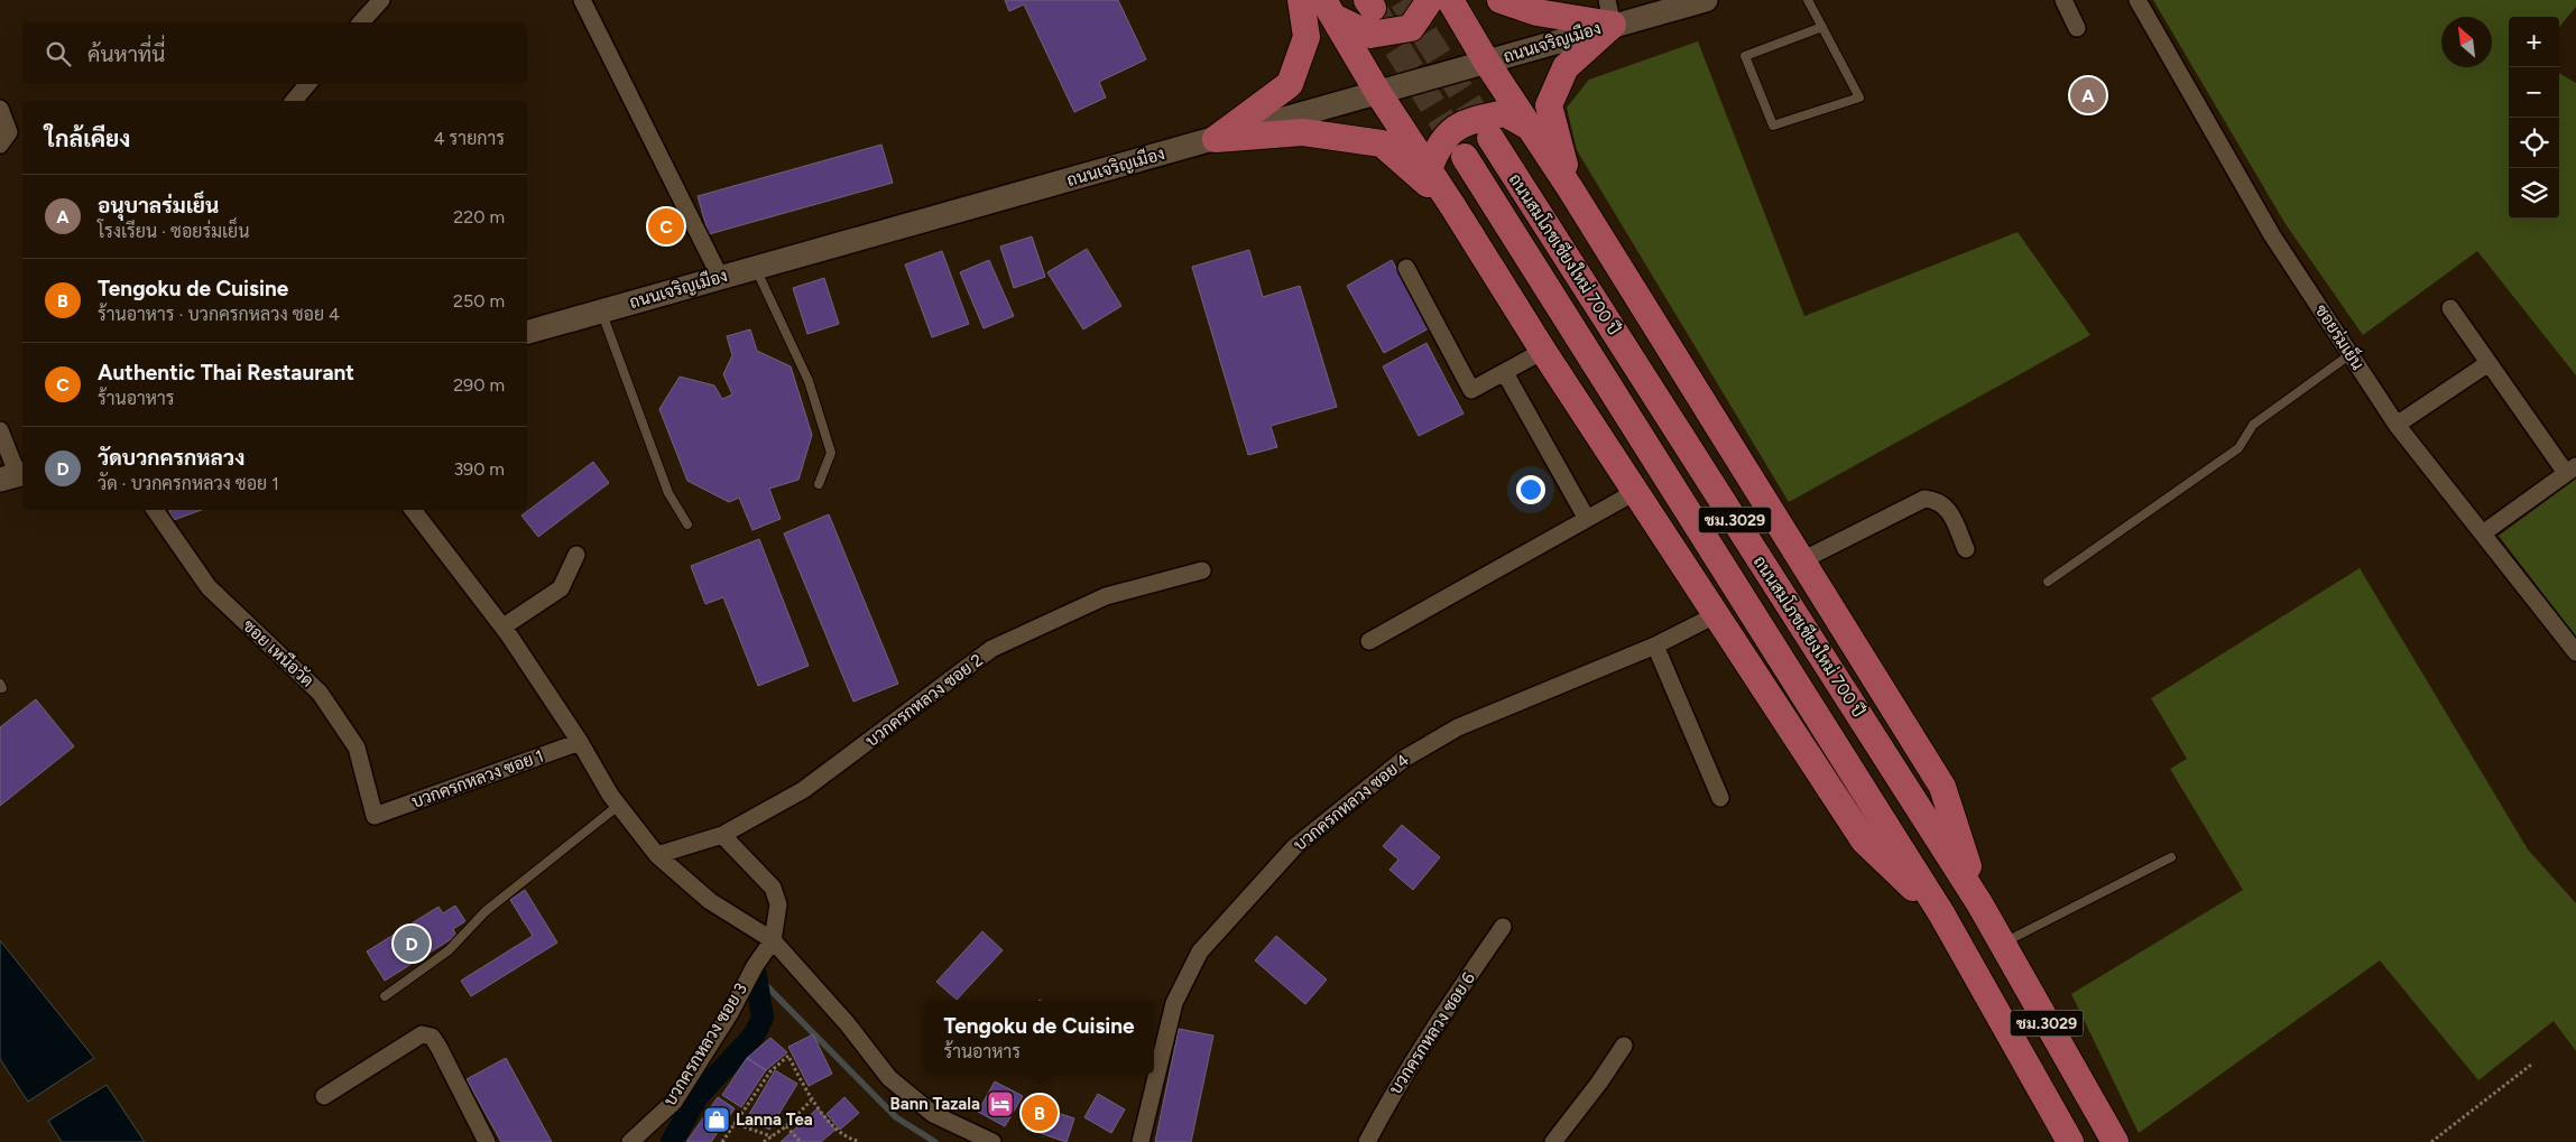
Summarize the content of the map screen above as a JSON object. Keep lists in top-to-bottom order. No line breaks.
{"streets":{"main road":["ถนนเจริญเมือง","ถนนสมโภชเชียงใหม่ 700 ปี","ชม.3029"],"street":["ซอยร่มเย็น","ซอย เหนือวัด","บวกครกหลวง ซอย 2","บวกครกหลวง ซอย 1","บวกครกหลวง ซอย 4","บวกครกหลวง ซอย 6","บวกครกหลวง ซอย 3"]},"crossings":[["ซอย เหนือวัด","บวกครกหลวง ซอย 1"]],"places":{"hotel":["Bann Tazala"],"shop":["Lanna Tea"]},"north":"top left","page":{"map_buttons":["+","−"],"search":"ค้นหาที่นี่","pins":["A","C","D","B"],"heading":["ใกล้เคียง","4 รายการ"],"list":[{"mark":"A","name":"อนุบาลร่มเย็น","note":"โรงเรียน · ซอยร่มเย็น","value":"220 m"},{"mark":"B","name":"Tengoku de Cuisine","note":"ร้านอาหาร · บวกครกหลวง ซอย 4","value":"250 m"},{"mark":"C","name":"Authentic Thai Restaurant","note":"ร้านอาหาร","value":"290 m"},{"mark":"D","name":"วัดบวกครกหลวง","note":"วัด · บวกครกหลวง ซอย 1","value":"390 m"}],"popup":["Tengoku de Cuisine","ร้านอาหาร"]}}
